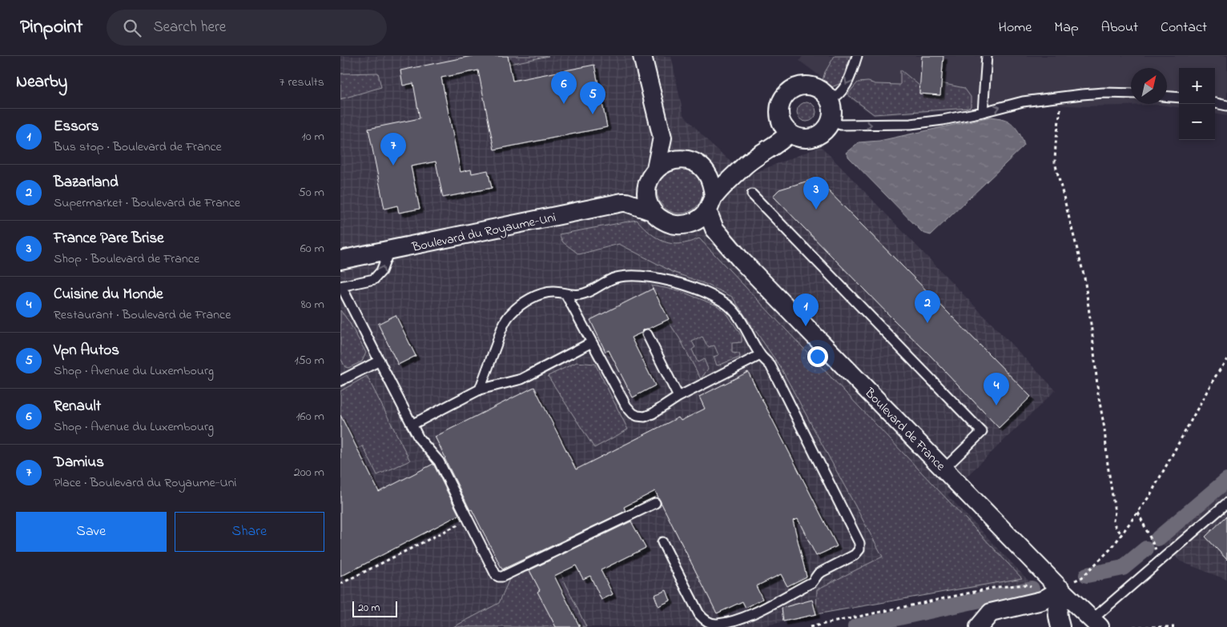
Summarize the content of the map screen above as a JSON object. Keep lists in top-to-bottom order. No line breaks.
{"streets":{"street":["Boulevard du Royaume-Uni","Boulevard de France"]},"scale_bar":"20 m","north":"top right","page":{"header":"Pinpoint","search":"Search here","nav":["Home","Map","About","Contact"],"heading":["Nearby","7 results"],"map_buttons":["+","−"],"pins":["6","5","7","3","2","1","4"],"list":[{"mark":"1","name":"Essors","note":"Bus stop · Boulevard de France","value":"10 m"},{"mark":"2","name":"Bazarland","note":"Supermarket · Boulevard de France","value":"50 m"},{"mark":"3","name":"France Pare Brise","note":"Shop · Boulevard de France","value":"60 m"},{"mark":"4","name":"Cuisine du Monde","note":"Restaurant · Boulevard de France","value":"80 m"},{"mark":"5","name":"Vpn Autos","note":"Shop · Avenue du Luxembourg","value":"150 m"},{"mark":"6","name":"Renault","note":"Shop · Avenue du Luxembourg","value":"160 m"},{"mark":"7","name":"Damius","note":"Place · Boulevard du Royaume-Uni","value":"200 m"}],"buttons":["Save","Share"],"scale":"20 m"}}
